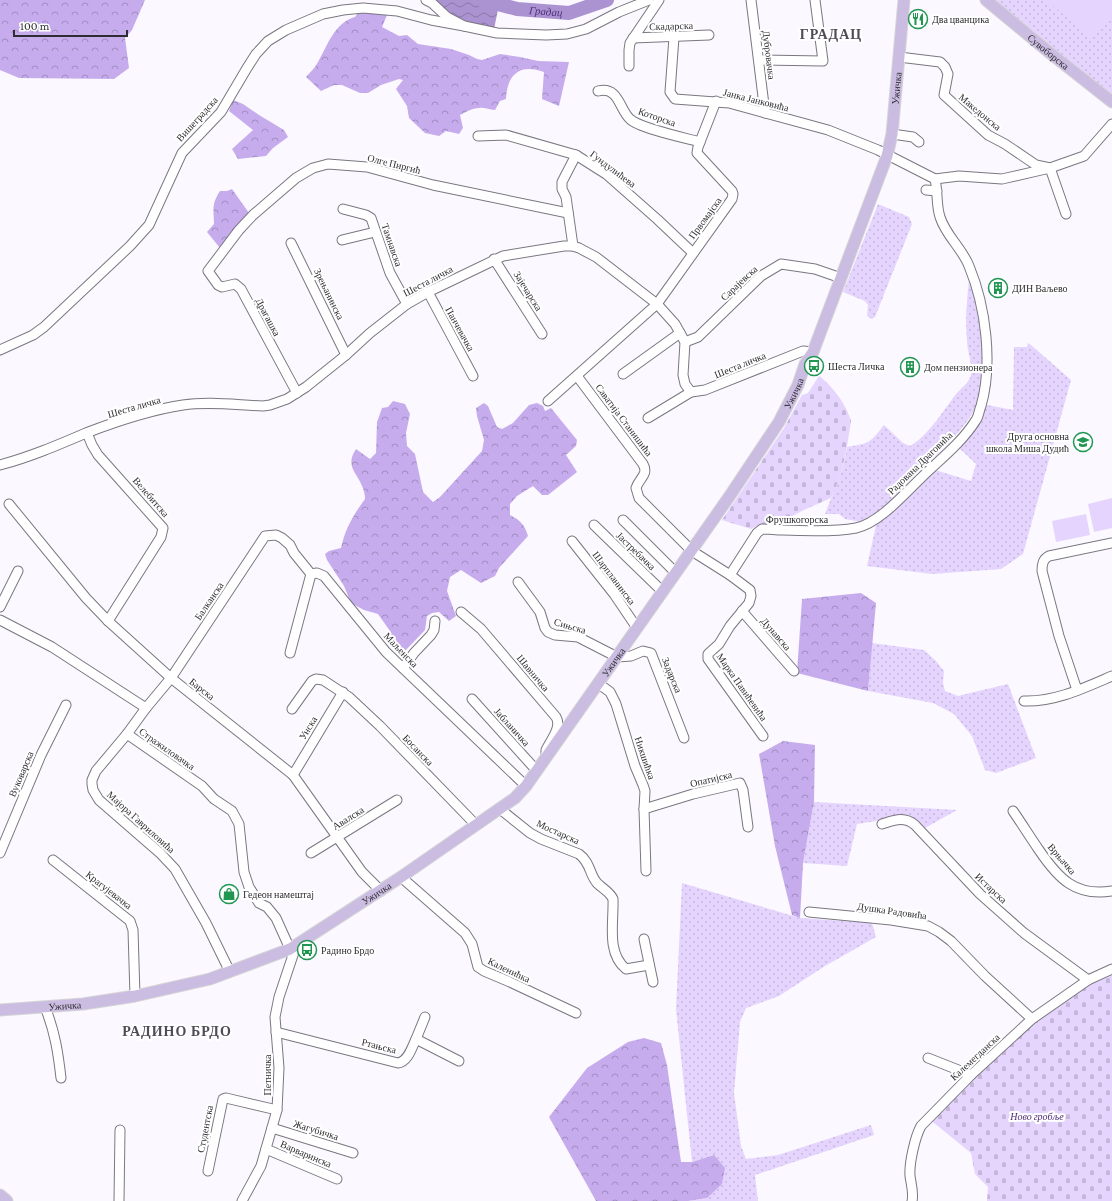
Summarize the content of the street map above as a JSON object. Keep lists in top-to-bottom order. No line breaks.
{"streets":{"main road":["Сувоборска","Ужичка"],"street":["Скадарска","Дубровачка","Јанка Јанковића","Македонска","Которска","Вишеградска","Олге Пиргић","Гундулићева","Првомајска","Тамнавска","Шеста личка","Сарајевска","Зајечарска","Зрењанинска","Драгашка","Панчевачка","Саватија Станишића","Радована Драговића","Велебитска","Фрушкогорска","Јастребачка","Шарпланинска","Балканска","Сињска","Дунавска","Маљенска","Шавничка","Задарска","Марка Павићевића","Барска","Јабланичка","Унска","Стражиловачка","Босанска","Никшићка","Вуковарска","Опатијска","Авалска","Мајора Гавриловића","Мостарска","Врњачка","Истарска","Крагујевачка","Душка Радовића","Каленићка","Ртањска","Калемегданска","Петничка","Студентска","Жагубичка","Варваринска"]},"crossings":[["Скадарска","Јанка Јанковића"],["Дубровачка","Јанка Јанковића"],["Ужичка","Јанка Јанковића"],["Ужичка","Македонска"],["Ужичка","Шеста личка"],["Ужичка","Сарајевска"],["Ужичка","Саватија Станишића"],["Ужичка","Јастребачка"],["Ужичка","Шарпланинска"],["Ужичка","Сињска"],["Ужичка","Маљенска"],["Ужичка","Шавничка"],["Ужичка","Задарска"],["Ужичка","Марка Павићевића"],["Ужичка","Барска"],["Ужичка","Јабланичка"],["Ужичка","Стражиловачка"],["Ужичка","Босанска"],["Ужичка","Никшићка"],["Ужичка","Мајора Гавриловића"],["Ужичка","Мостарска"],["Ужичка","Крагујевачка"],["Ужичка","Каленићка"],["Ужичка","Петничка"],["Јанка Јанковића","Радована Драговића"],["Которска","Првомајска"],["Олге Пиргић","Драгашка"],["Гундулићева","Првомајска"],["Тамнавска","Шеста личка"],["Шеста личка","Зајечарска"],["Шеста личка","Зрењанинска"],["Шеста личка","Драгашка"],["Шеста личка","Панчевачка"],["Шеста личка","Велебитска"],["Саватија Станишића","Марка Павићевића"],["Радована Драговића","Фрушкогорска"],["Велебитска","Барска"],["Фрушкогорска","Марка Павићевића"],["Балканска","Маљенска"],["Балканска","Барска"],["Балканска","Стражиловачка"],["Сињска","Задарска"],["Дунавска","Марка Павићевића"],["Барска","Унска"],["Барска","Авалска"],["Унска","Босанска"],["Стражиловачка","Мајора Гавриловића"],["Стражиловачка","Петничка"],["Никшићка","Опатијска"],["Истарска","Калемегданска"],["Душка Радовића","Калемегданска"],["Ртањска","Петничка"],["Петничка","Студентска"],["Петничка","Жагубичка"],["Петничка","Варваринска"]],"districts":["ГРАДАЦ","РАДИНО БРДО"],"water":["Градац"],"parks":["Ново гробље"],"places":{"restaurant":["Два цванцика"],"building":["ДИН Ваљево","Дом пензионера"],"bus stop":["Шеста Личка","Радино Брдо"],"school or university":["Друга основна школа Миша Дудић"],"shop":["Гедеон намештај"]},"scale_bar":"100 m"}
